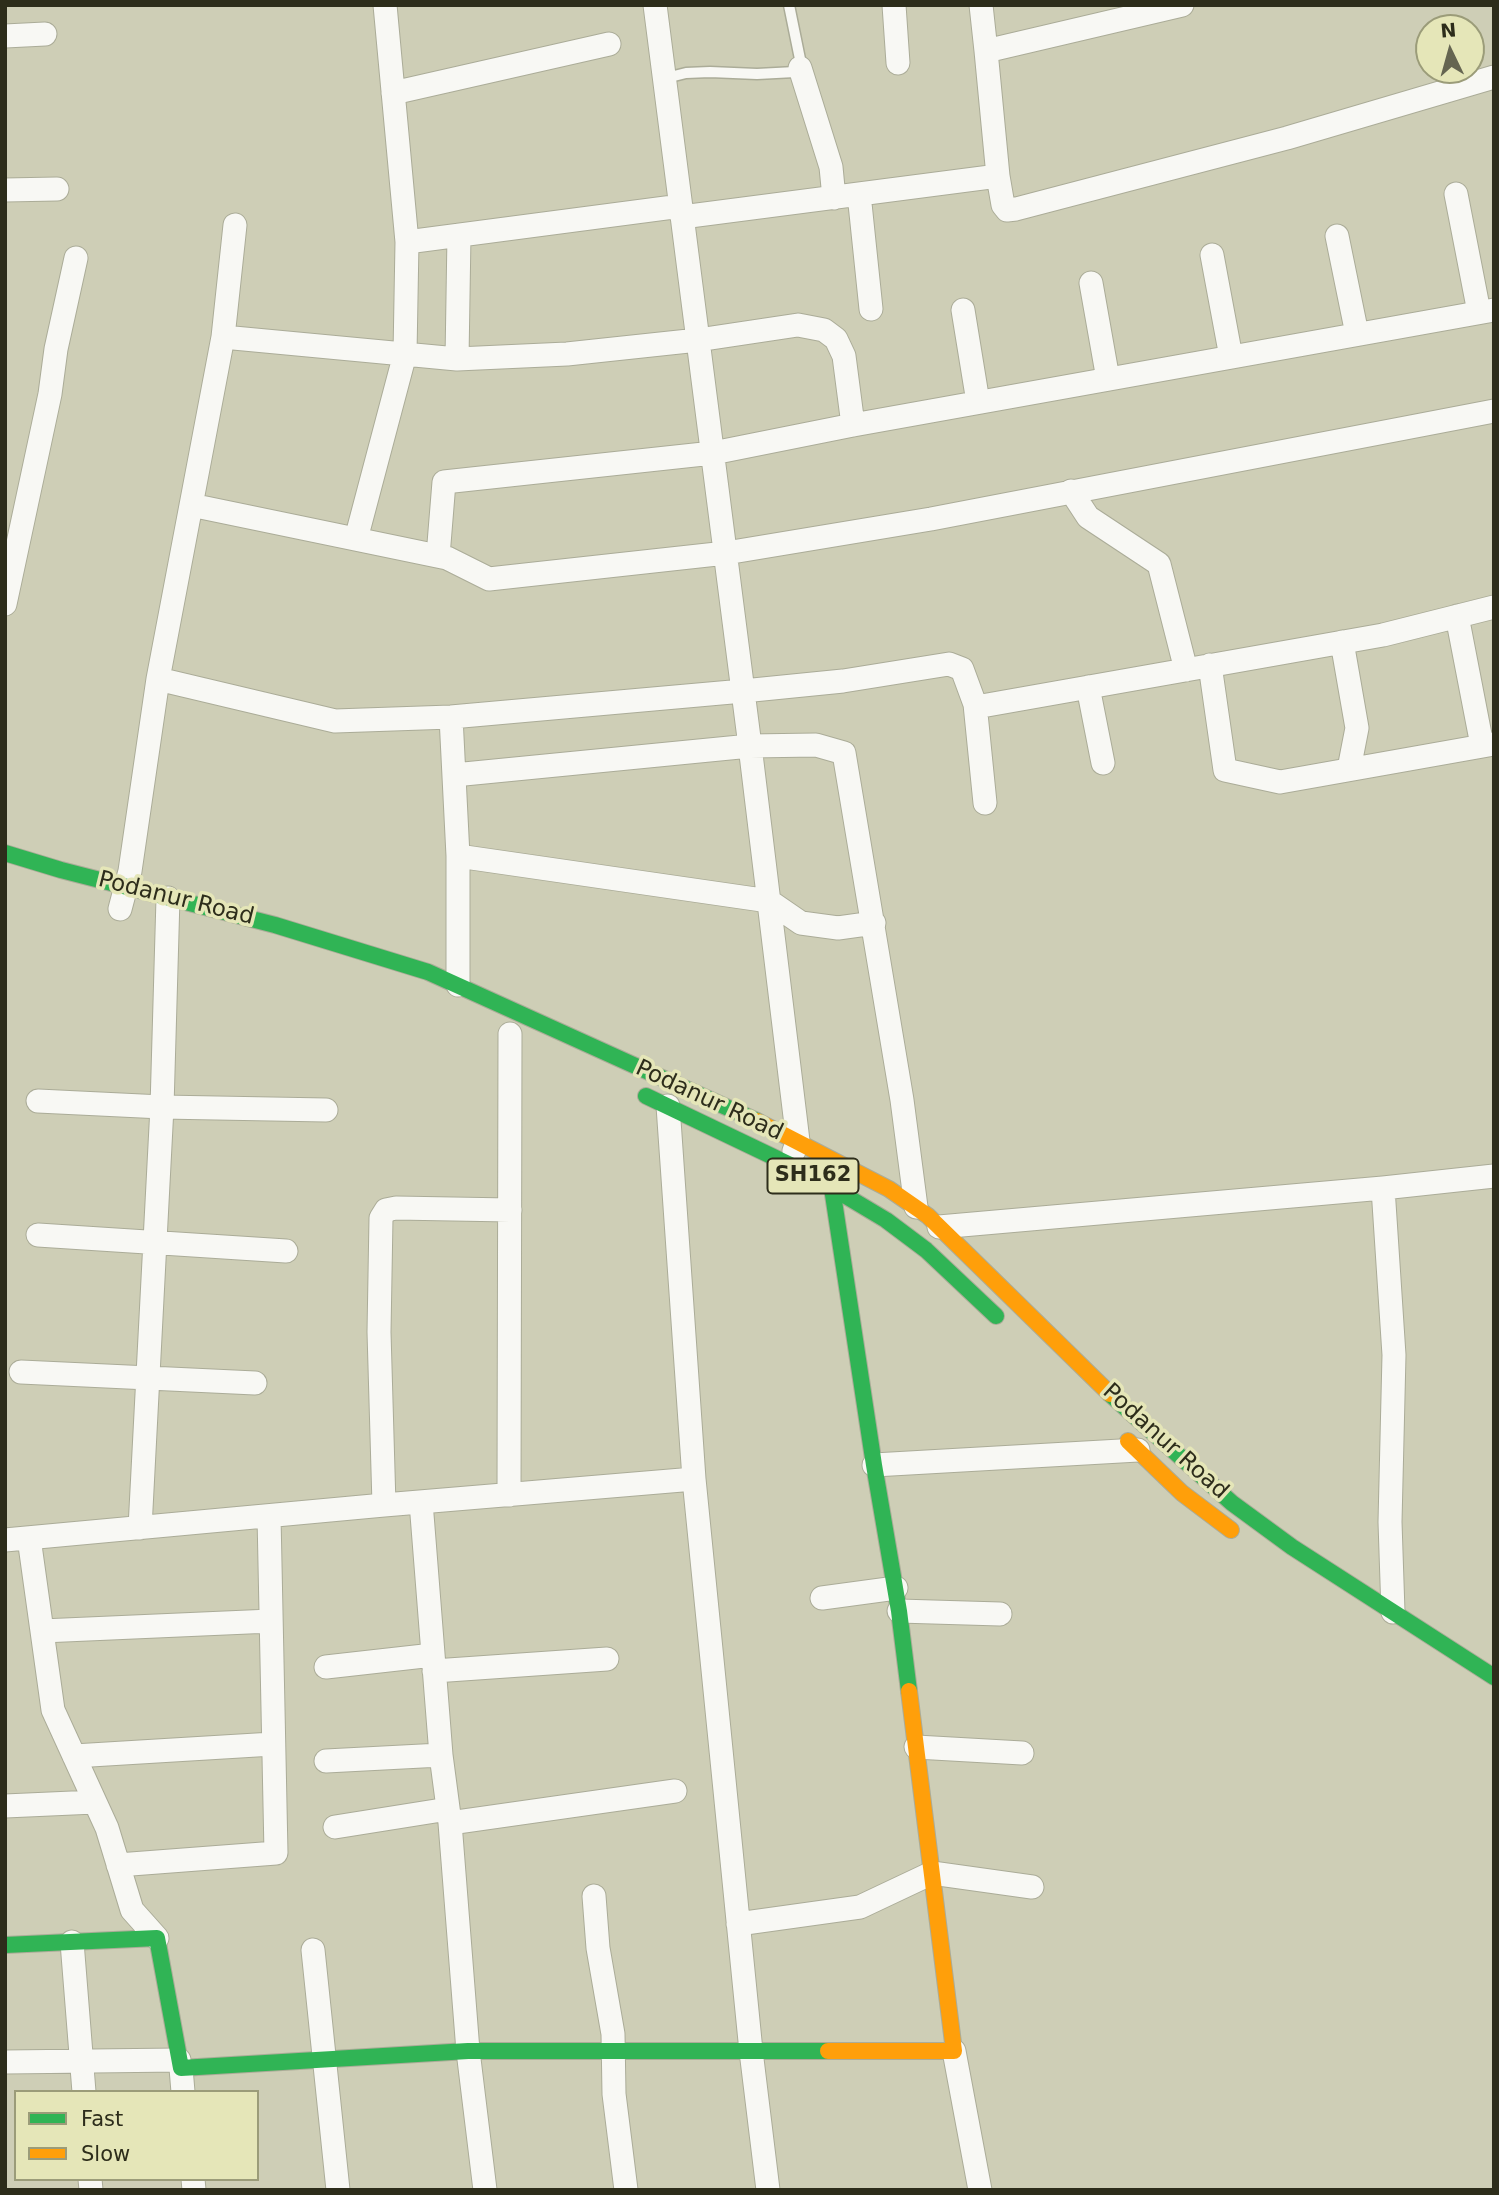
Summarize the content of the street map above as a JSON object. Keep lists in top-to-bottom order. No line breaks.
{"streets":{"main road":["Podanur Road","SH162"]},"legend":["Fast","Slow"],"north":"top"}
